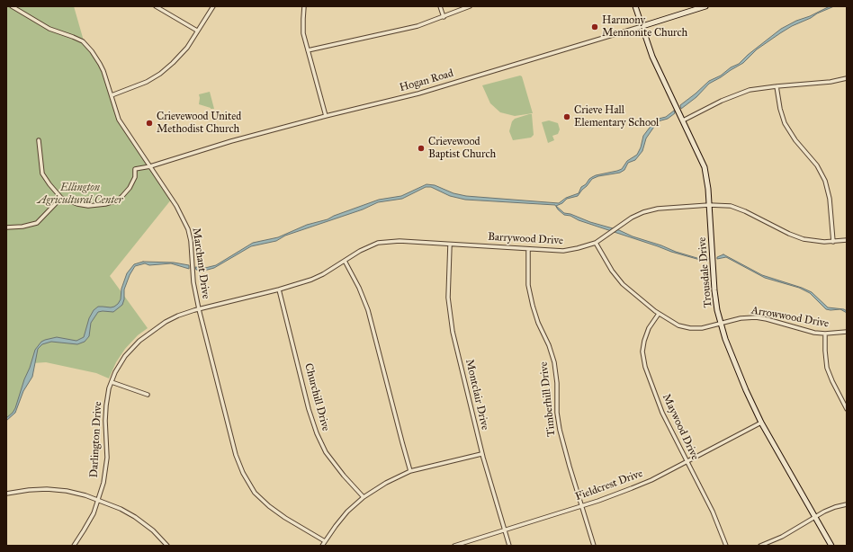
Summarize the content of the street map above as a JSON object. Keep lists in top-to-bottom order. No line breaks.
{"streets":{"street":["Hogan Road","Barrywood Drive","Marchant Drive","Trousdale Drive","Arrowwood Drive","Montclair Drive","Churchill Drive","Timberhill Drive","Maywood Drive","Darlington Drive","Fieldcrest Drive"]},"crossings":[["Hogan Road","Marchant Drive"],["Hogan Road","Trousdale Drive"],["Barrywood Drive","Marchant Drive"],["Barrywood Drive","Trousdale Drive"],["Barrywood Drive","Arrowwood Drive"],["Barrywood Drive","Montclair Drive"],["Barrywood Drive","Churchill Drive"],["Barrywood Drive","Timberhill Drive"],["Barrywood Drive","Darlington Drive"],["Marchant Drive","Darlington Drive"],["Trousdale Drive","Arrowwood Drive"],["Trousdale Drive","Fieldcrest Drive"],["Arrowwood Drive","Maywood Drive"],["Montclair Drive","Fieldcrest Drive"],["Timberhill Drive","Fieldcrest Drive"],["Maywood Drive","Fieldcrest Drive"]],"parks":["Ellington Agricultural Center"],"places":["Harmony Mennonite Church","Crieve Hall Elementary School","Crievewood United Methodist Church","Crievewood Baptist Church"]}
